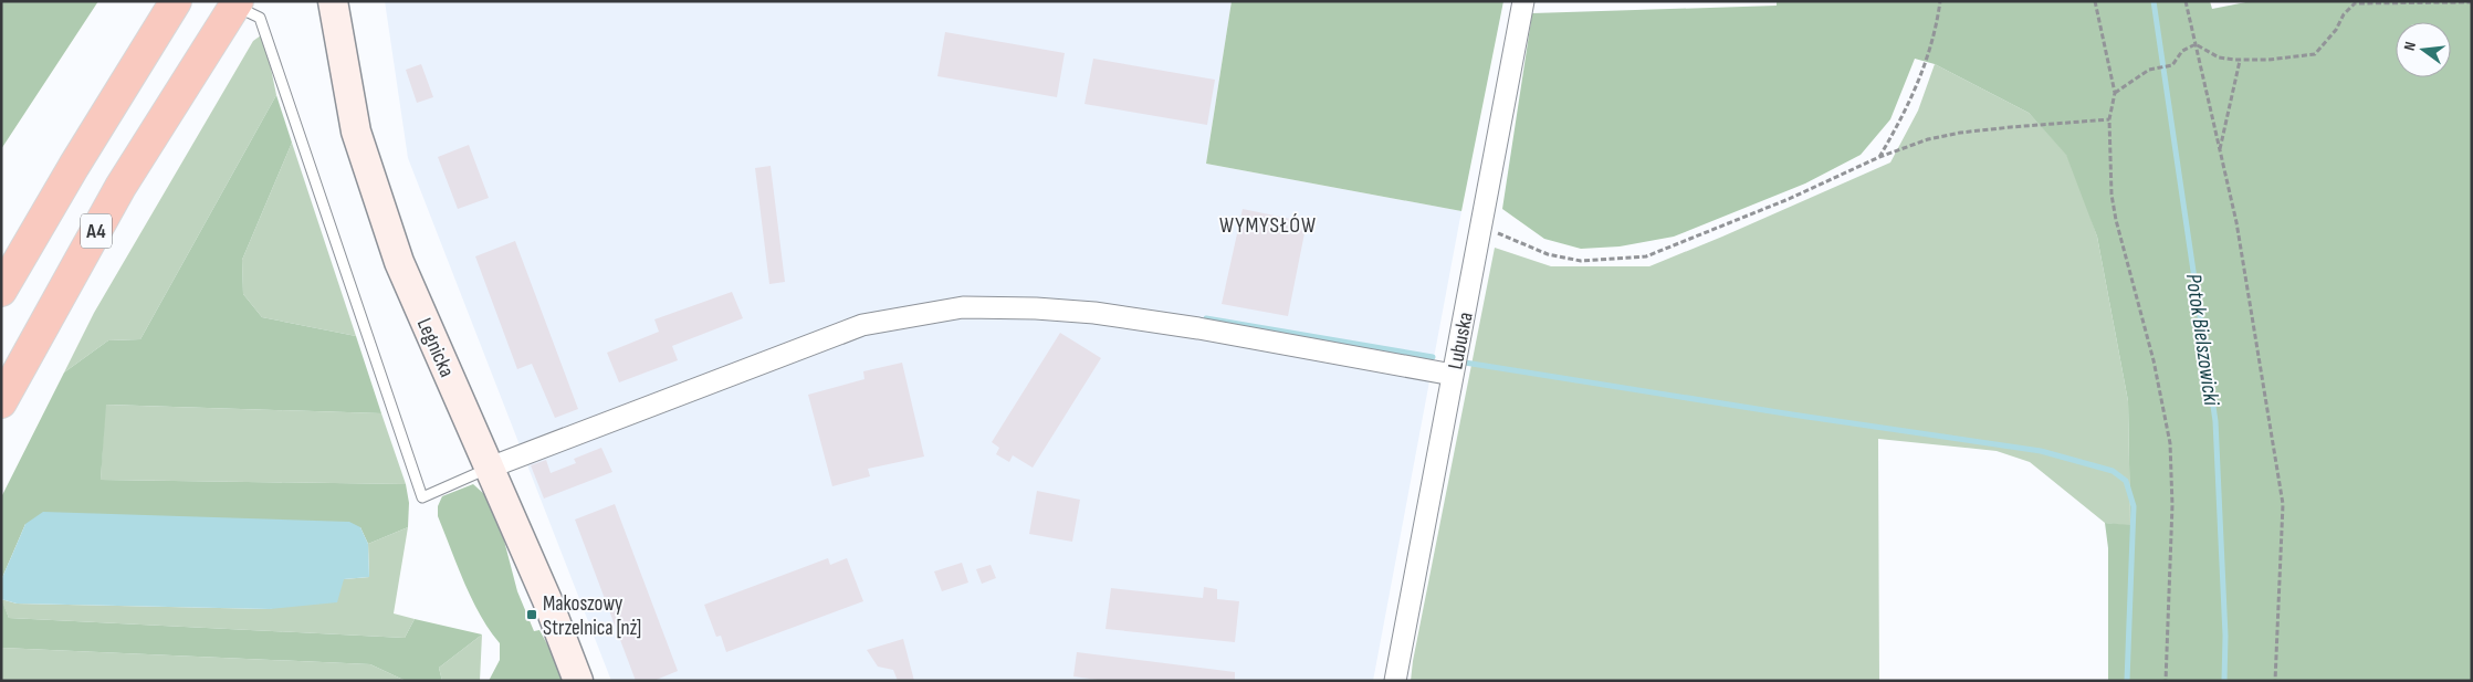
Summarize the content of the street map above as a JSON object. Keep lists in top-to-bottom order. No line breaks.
{"streets":{"highway":["A4"],"main road":["Legnicka"],"street":["Lubuska"]},"districts":["WYMYSŁÓW"],"water":["Potok Bielszowicki"],"places":{"transit":["Makoszowy Strzelnica [nż]"]},"north":"left"}
